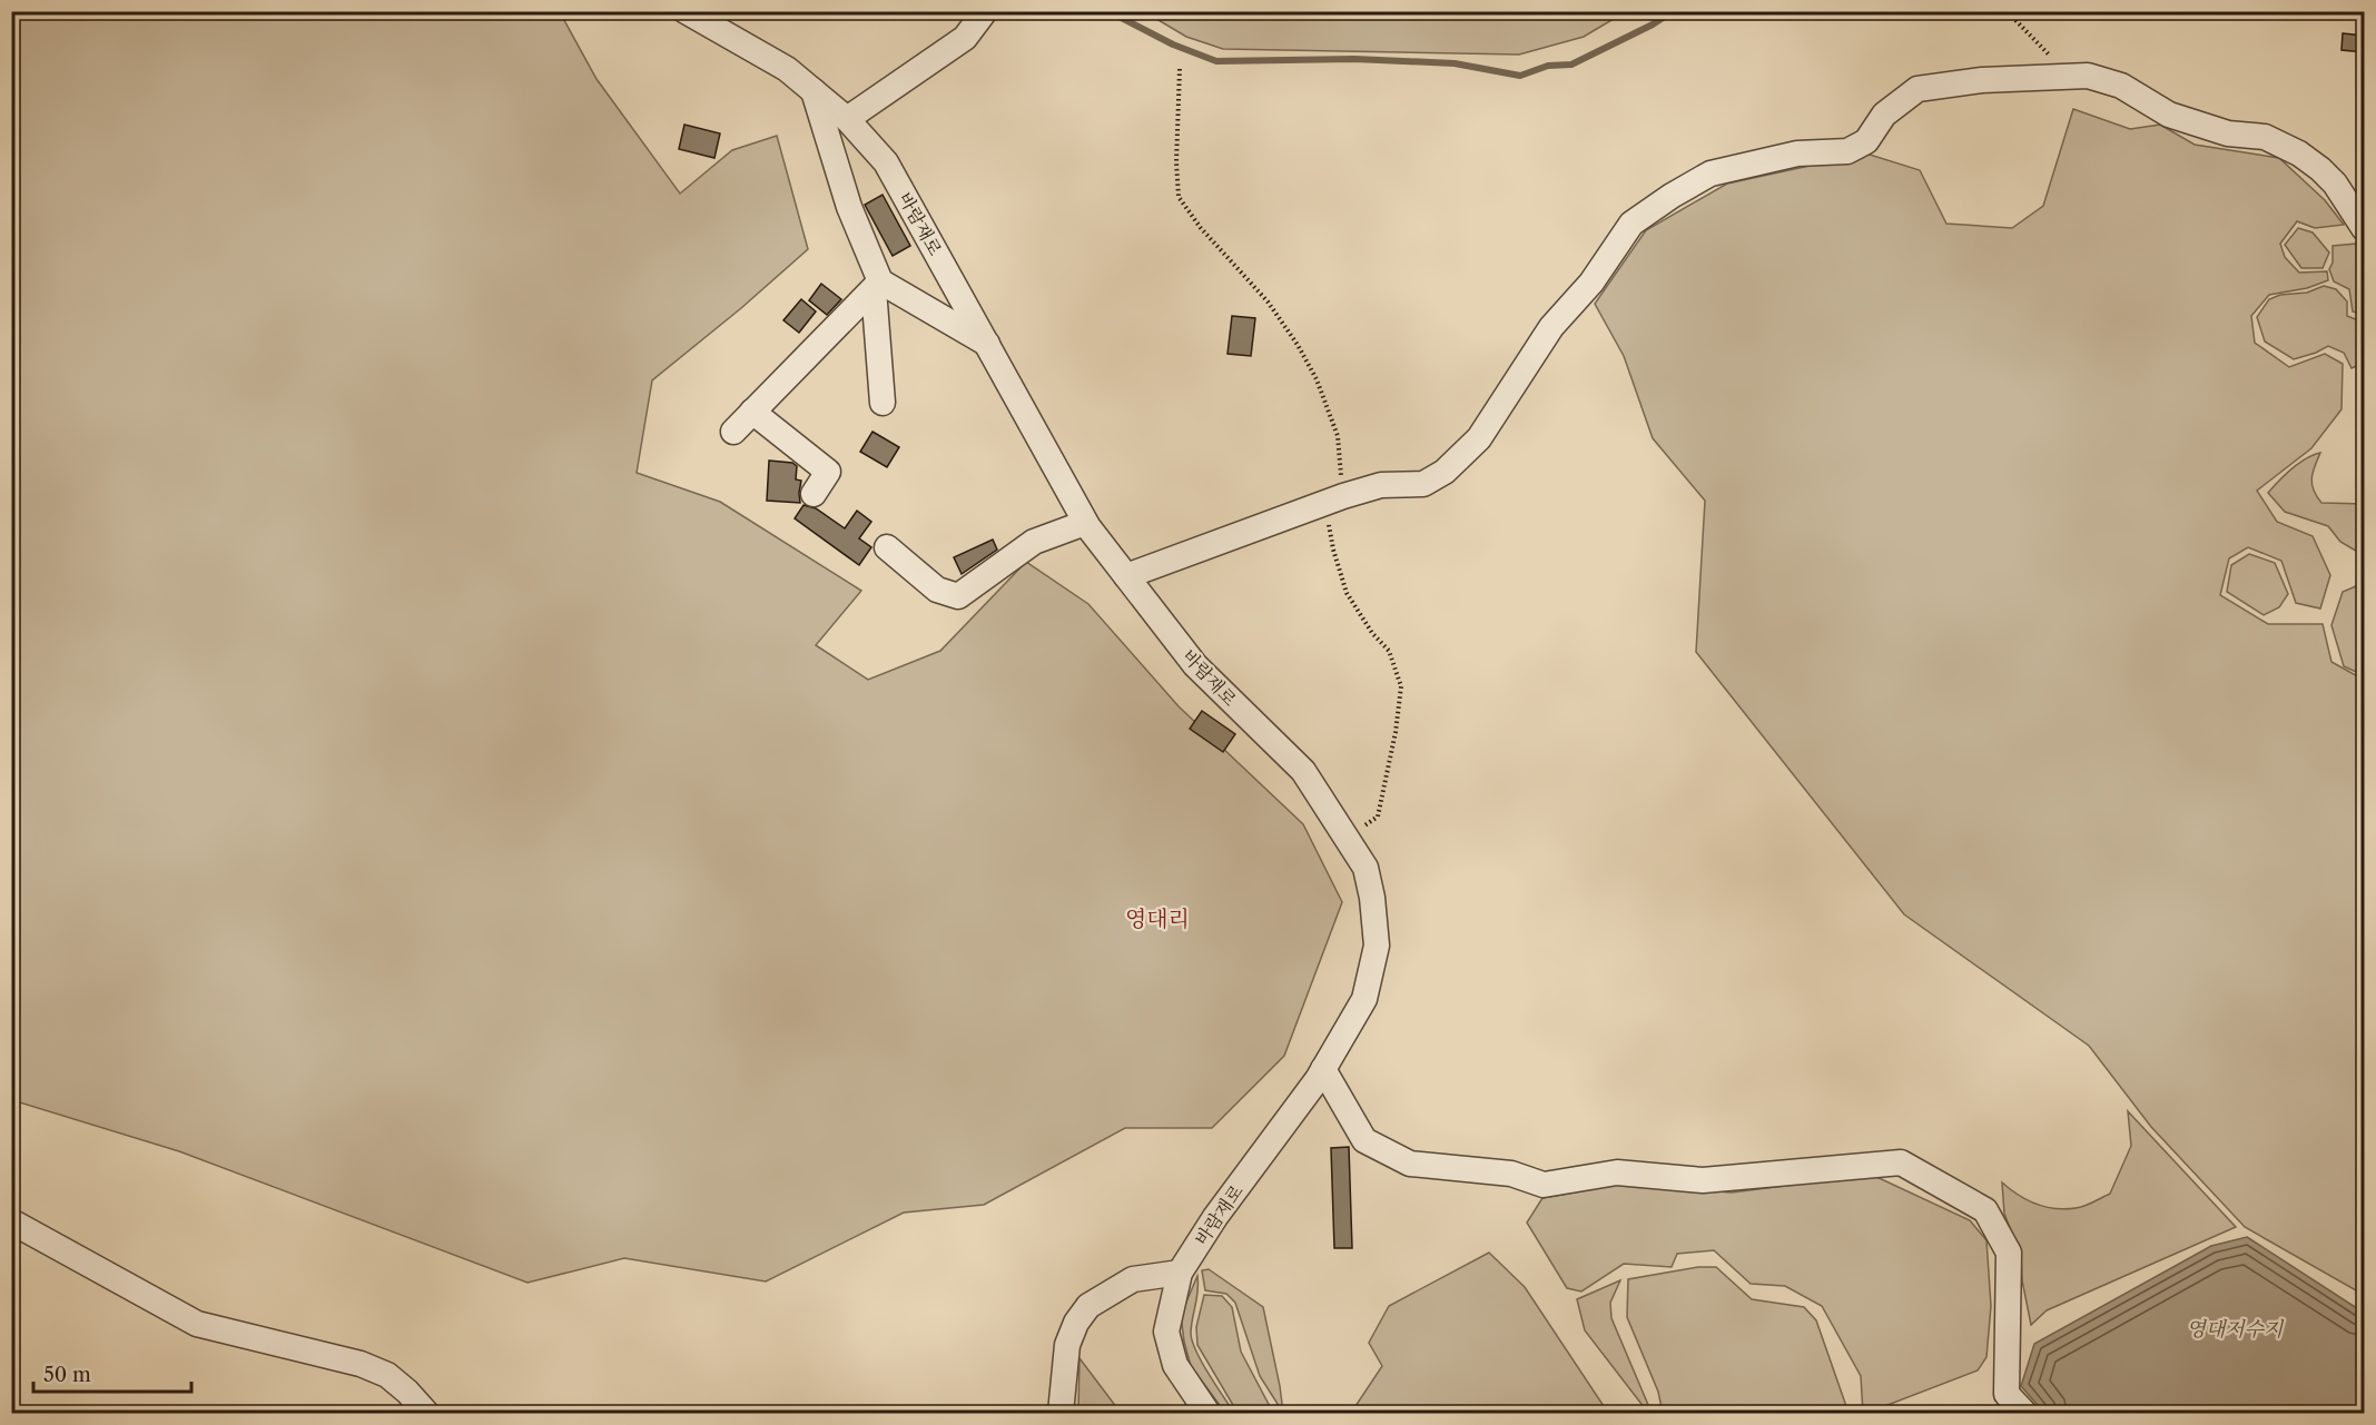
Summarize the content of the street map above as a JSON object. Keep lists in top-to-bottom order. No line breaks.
{"streets":{"street":["바람재로"]},"districts":["영대리"],"water":["영대저수지"],"scale_bar":"50 m"}
